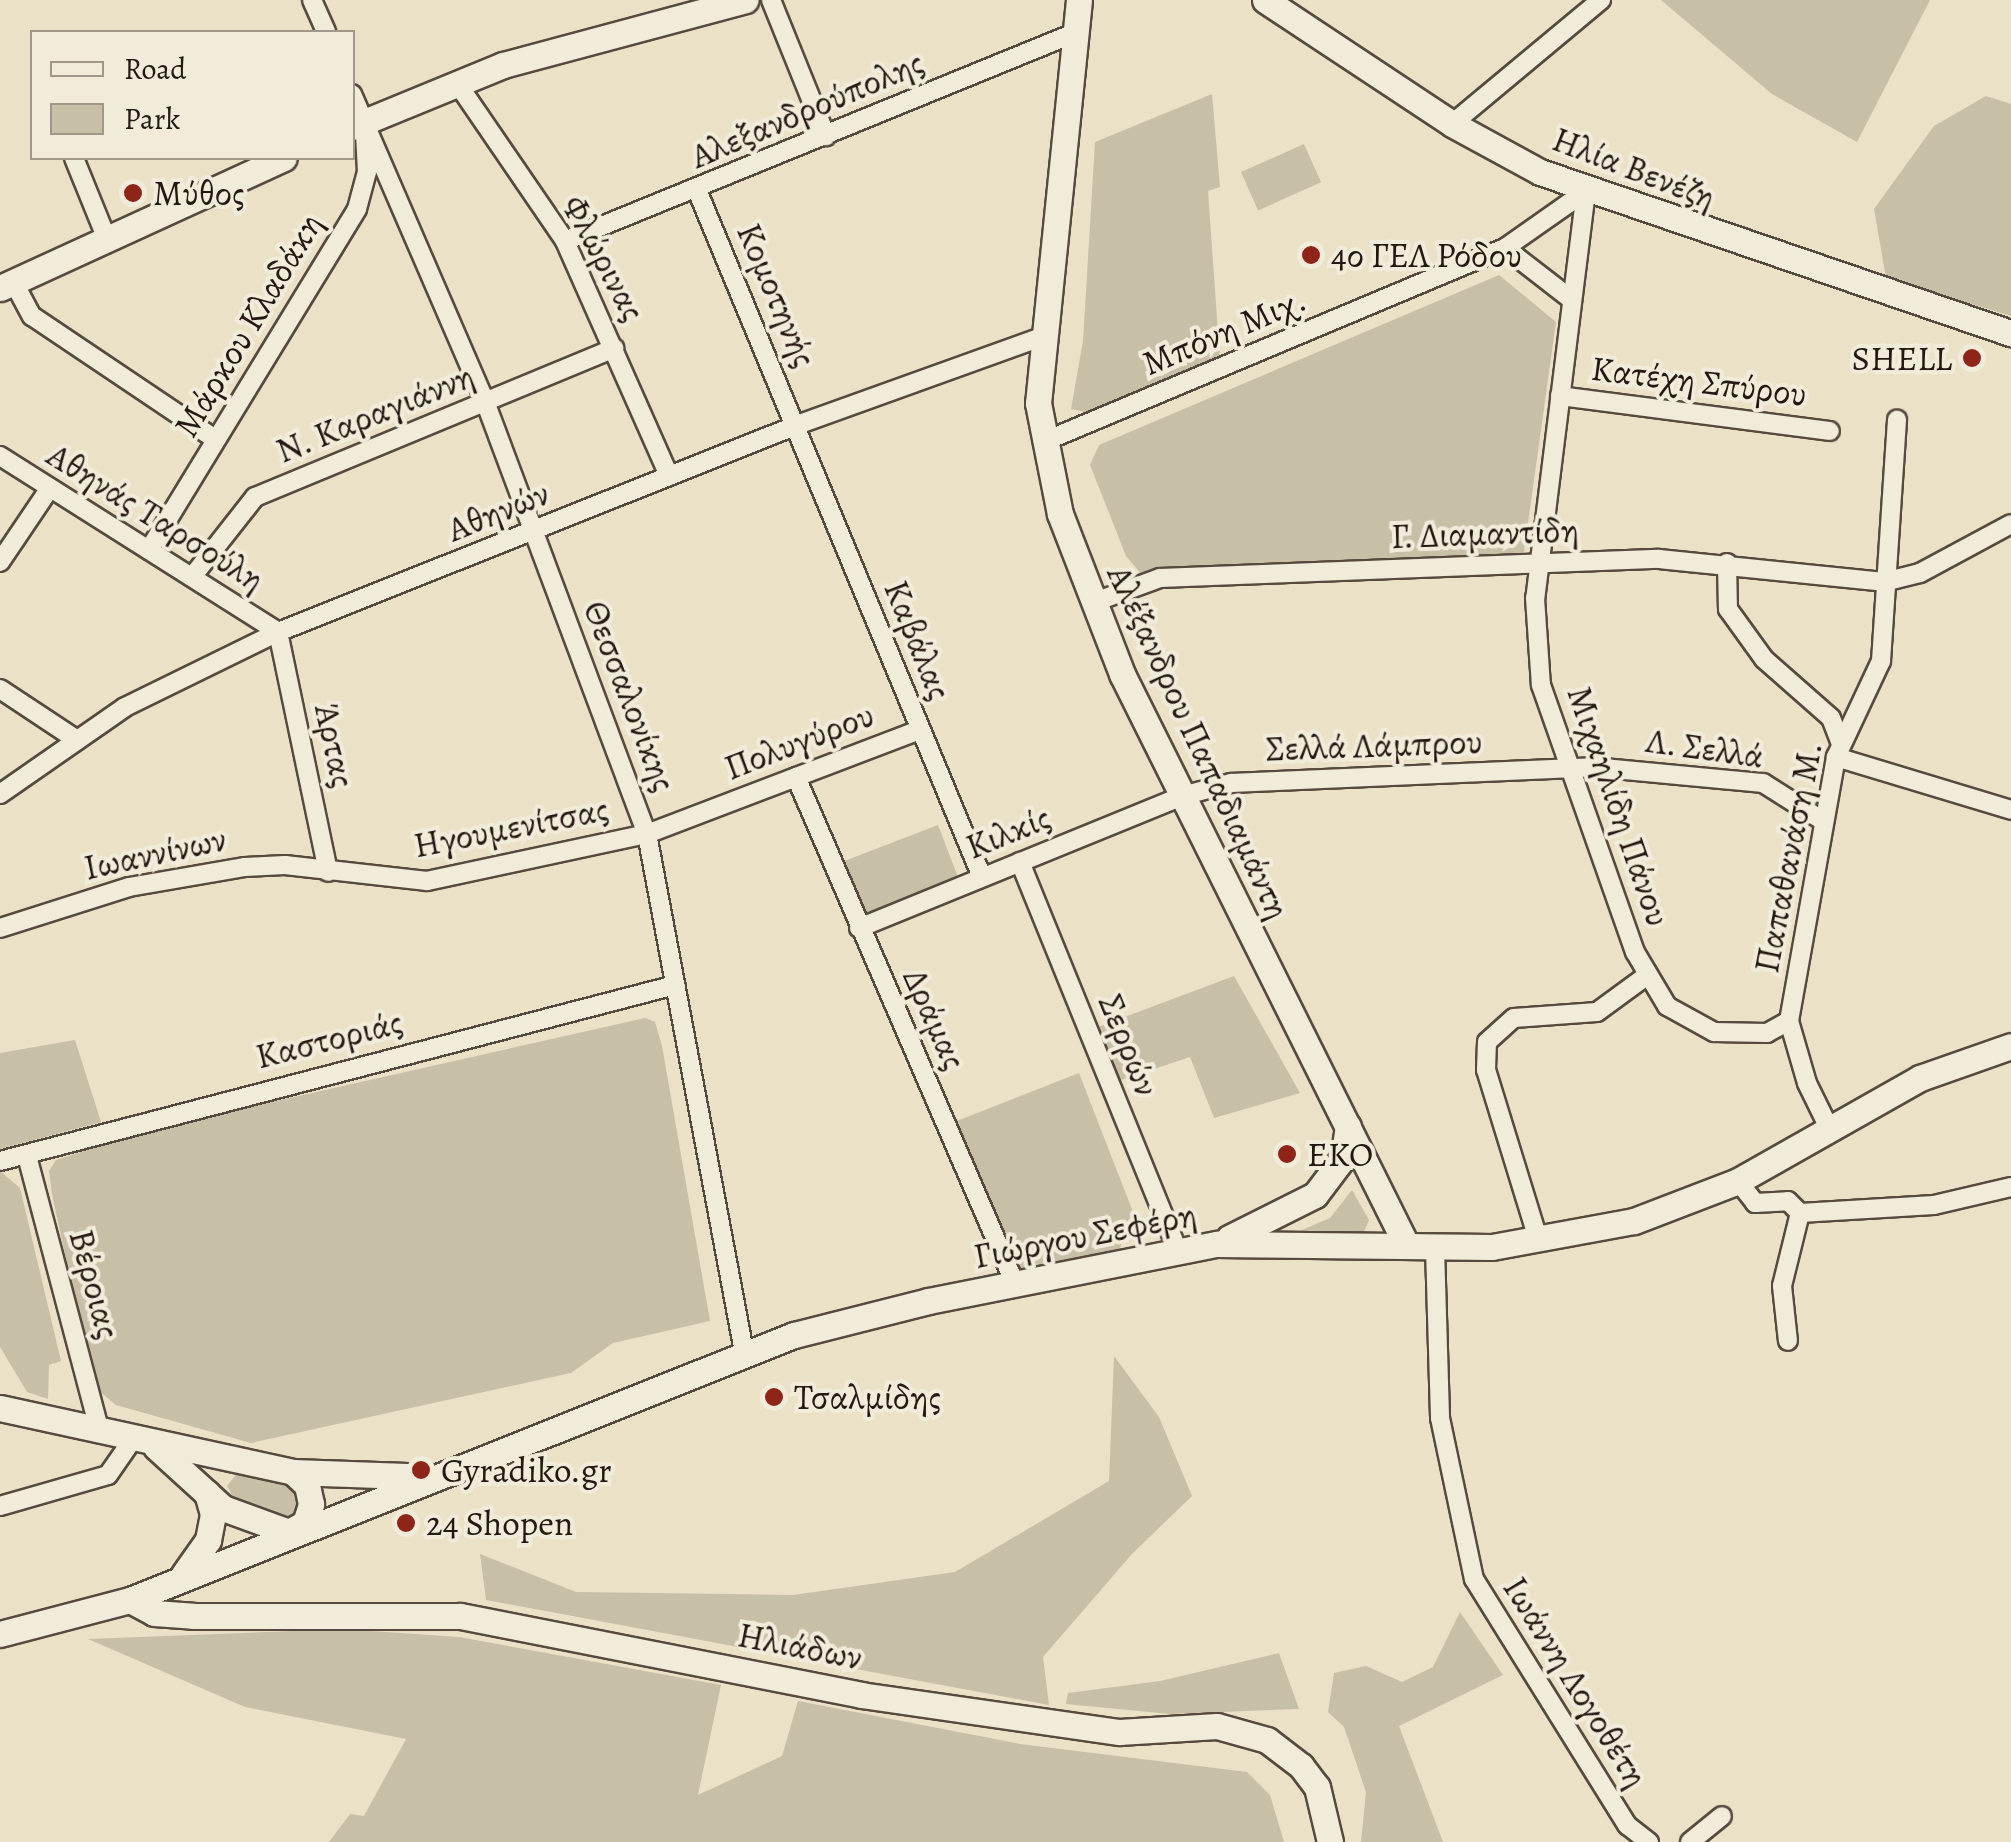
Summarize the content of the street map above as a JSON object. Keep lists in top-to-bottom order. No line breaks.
{"streets":{"street":["Αλεξανδρούπολης","Ηλία Βενέζη","Φλώρινας","Κομοτηνής","Μάρκου Κλαδάκη","Μπόνη Μιχ.","Κατέχη Σπύρου","Ν. Καραγιάννη","Αθηνών","Αθηνάς Ταρσούλη","Γ. Διαμαντίδη","Καβάλας","Θεσσαλονίκης","Πολυγύρου","Αλέξανδρου Παπαδιαμάντη","Άρτας","Σελλά Λάμπρου","Λ. Σελλά","Μιχαηλίδη Πάνου","Ηγουμενίτσας","Κιλκίς","Ιωαννίνων","Παπαθανάση Μ.","Δράμας","Καστοριάς","Σερρών","Γιώργου Σεφέρη","Βέροιας","Ηλιάδων","Ιωάννη Λογοθέτη"]},"crossings":[["Αλεξανδρούπολης","Φλώρινας"],["Αλεξανδρούπολης","Κομοτηνής"],["Αλεξανδρούπολης","Αλέξανδρου Παπαδιαμάντη"],["Ηλία Βενέζη","Μπόνη Μιχ."],["Ηλία Βενέζη","Μιχαηλίδη Πάνου"],["Φλώρινας","Ν. Καραγιάννη"],["Φλώρινας","Αθηνών"],["Κομοτηνής","Αθηνών"],["Κομοτηνής","Καβάλας"],["Μάρκου Κλαδάκη","Αθηνάς Ταρσούλη"],["Μάρκου Κλαδάκη","Θεσσαλονίκης"],["Μπόνη Μιχ.","Αλέξανδρου Παπαδιαμάντη"],["Μπόνη Μιχ.","Μιχαηλίδη Πάνου"],["Κατέχη Σπύρου","Μιχαηλίδη Πάνου"],["Ν. Καραγιάννη","Αθηνάς Ταρσούλη"],["Ν. Καραγιάννη","Θεσσαλονίκης"],["Αθηνών","Αθηνάς Ταρσούλη"],["Αθηνών","Καβάλας"],["Αθηνών","Θεσσαλονίκης"],["Αθηνών","Αλέξανδρου Παπαδιαμάντη"],["Αθηνών","Άρτας"],["Αθηνάς Ταρσούλη","Άρτας"],["Γ. Διαμαντίδη","Αλέξανδρου Παπαδιαμάντη"],["Γ. Διαμαντίδη","Μιχαηλίδη Πάνου"],["Γ. Διαμαντίδη","Παπαθανάση Μ."],["Καβάλας","Πολυγύρου"],["Καβάλας","Κιλκίς"],["Θεσσαλονίκης","Πολυγύρου"],["Θεσσαλονίκης","Ηγουμενίτσας"],["Θεσσαλονίκης","Καστοριάς"],["Θεσσαλονίκης","Γιώργου Σεφέρη"],["Πολυγύρου","Ηγουμενίτσας"],["Πολυγύρου","Δράμας"],["Αλέξανδρου Παπαδιαμάντη","Σελλά Λάμπρου"],["Αλέξανδρου Παπαδιαμάντη","Κιλκίς"],["Αλέξανδρου Παπαδιαμάντη","Γιώργου Σεφέρη"],["Άρτας","Ηγουμενίτσας"],["Άρτας","Ιωαννίνων"],["Σελλά Λάμπρου","Λ. Σελλά"],["Σελλά Λάμπρου","Μιχαηλίδη Πάνου"],["Σελλά Λάμπρου","Κιλκίς"],["Λ. Σελλά","Μιχαηλίδη Πάνου"],["Λ. Σελλά","Παπαθανάση Μ."],["Μιχαηλίδη Πάνου","Παπαθανάση Μ."],["Ηγουμενίτσας","Ιωαννίνων"],["Κιλκίς","Δράμας"],["Κιλκίς","Σερρών"],["Παπαθανάση Μ.","Γιώργου Σεφέρη"],["Δράμας","Γιώργου Σεφέρη"],["Καστοριάς","Βέροιας"],["Σερρών","Γιώργου Σεφέρη"],["Γιώργου Σεφέρη","Ηλιάδων"],["Γιώργου Σεφέρη","Ιωάννη Λογοθέτη"]],"places":["Μύθος","4ο ΓΕΛ Ρόδου","SHELL","EKO","Τσαλμίδης","Gyradiko.gr","24 Shopen"],"legend":["Road","Park"]}
